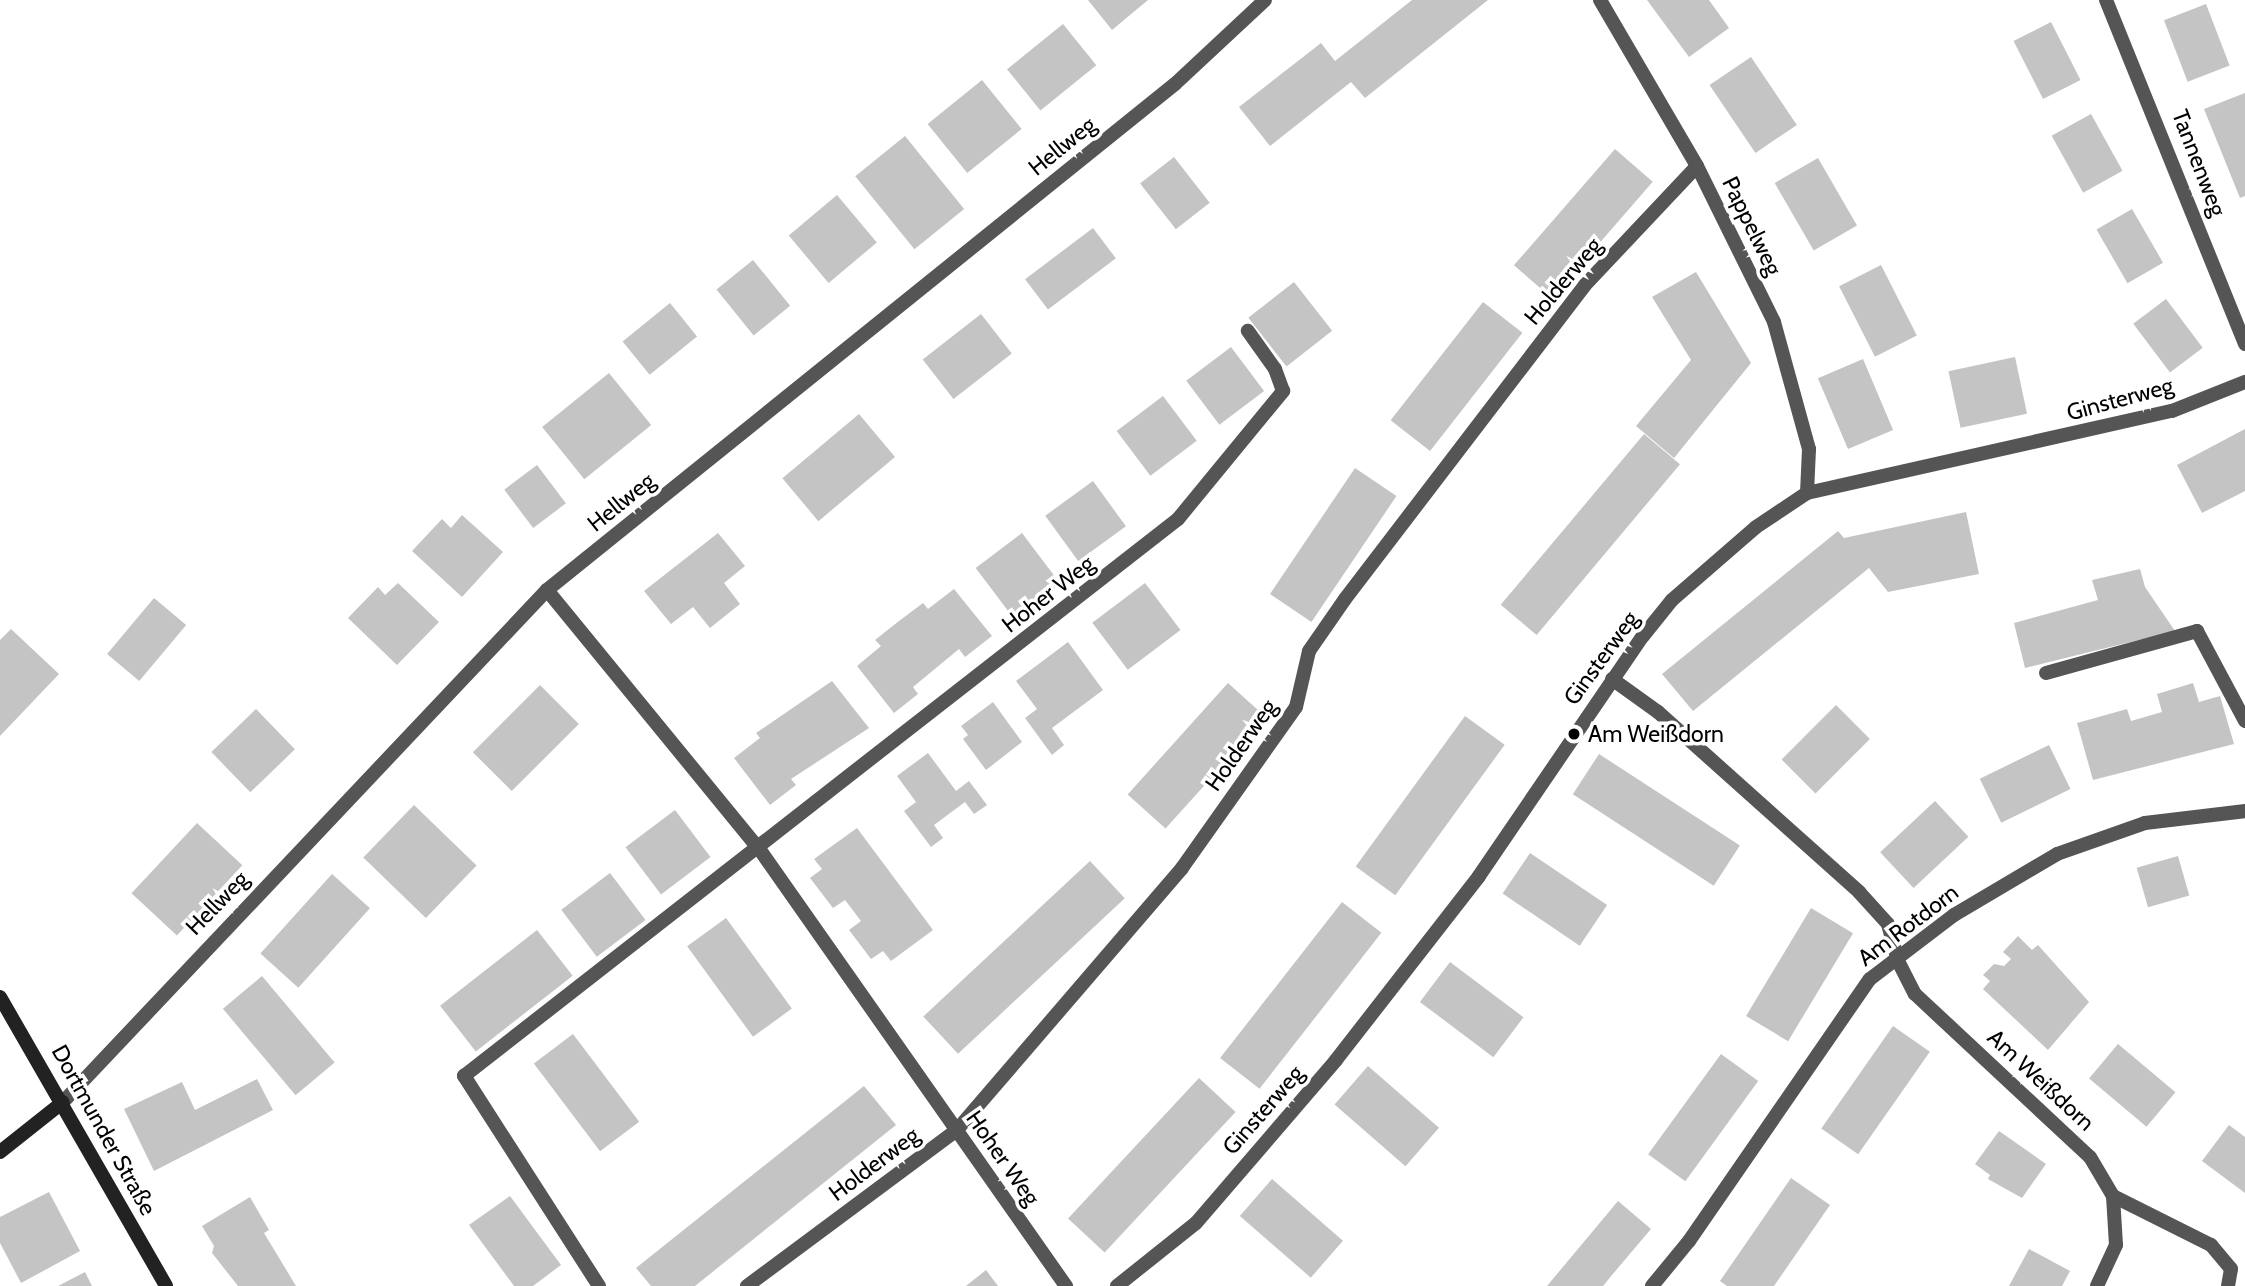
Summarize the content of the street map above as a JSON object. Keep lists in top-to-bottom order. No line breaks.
{"streets":{"main road":["Dortmunder Straße"],"street":["Hellweg","Tannenweg","Pappelweg","Holderweg","Ginsterweg","Hoher Weg","Am Rotdorn","Am Weißdorn"]},"crossings":[["Hellweg","Hoher Weg"],["Hellweg","Dortmunder Straße"],["Pappelweg","Holderweg"],["Pappelweg","Ginsterweg"],["Holderweg","Hoher Weg"],["Ginsterweg","Am Weißdorn"],["Am Rotdorn","Am Weißdorn"]],"places":["Am Weißdorn"]}
